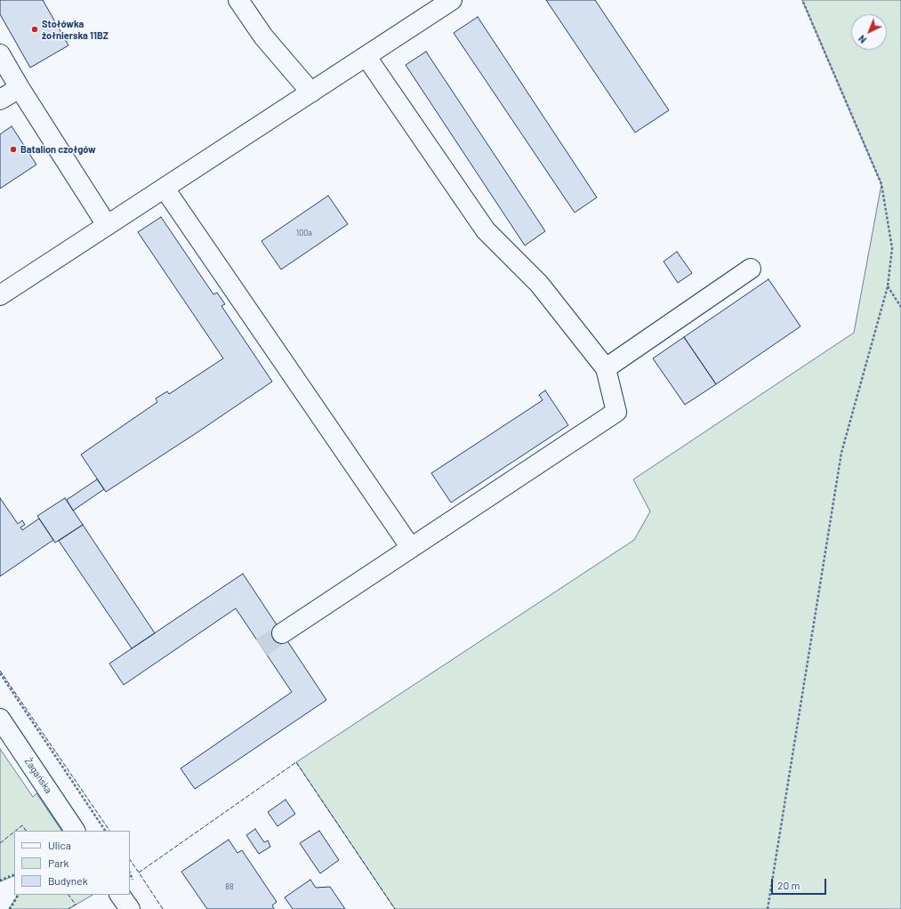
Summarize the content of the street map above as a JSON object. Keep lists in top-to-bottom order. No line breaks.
{"streets":{"main road":["Żagańska"]},"places":["Stołówka żołnierska 11BZ","Batalion czołgów"],"house_numbers":["100a","88"],"legend":["Ulica","Park","Budynek"],"scale_bar":"20 m","north":"bottom left"}
